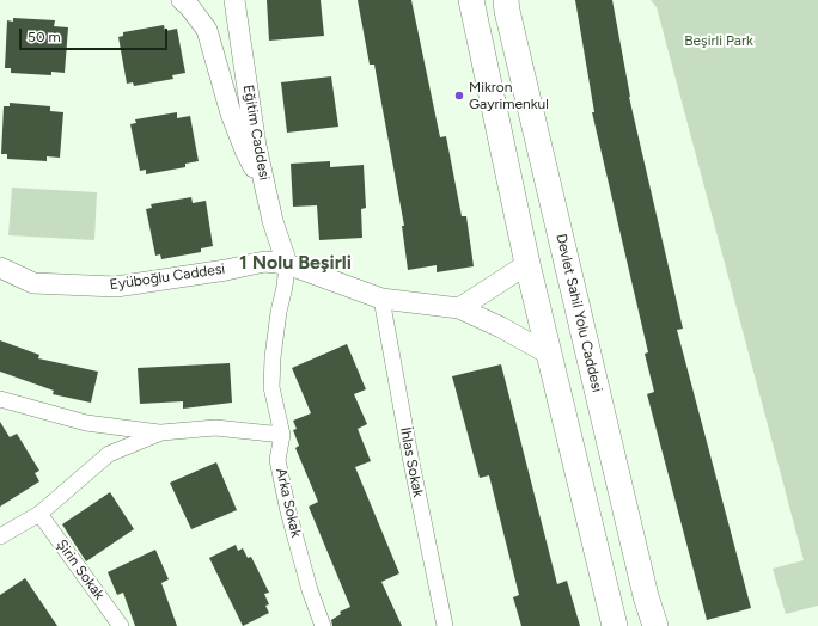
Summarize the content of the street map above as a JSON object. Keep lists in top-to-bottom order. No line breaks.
{"streets":{"main road":["Devlet Sahil Yolu Caddesi"],"street":["Eğitim Caddesi","Eyüboğlu Caddesi","İhlas Sokak","Arka Sokak","Şirin Sokak"]},"crossings":[["Eğitim Caddesi","Eyüboğlu Caddesi"],["Eğitim Caddesi","Arka Sokak"],["Eyüboğlu Caddesi","İhlas Sokak"],["Eyüboğlu Caddesi","Arka Sokak"]],"districts":["1 Nolu Beşirli"],"parks":["Beşirli Park"],"places":["Mikron Gayrimenkul"],"scale_bar":"50 m"}
